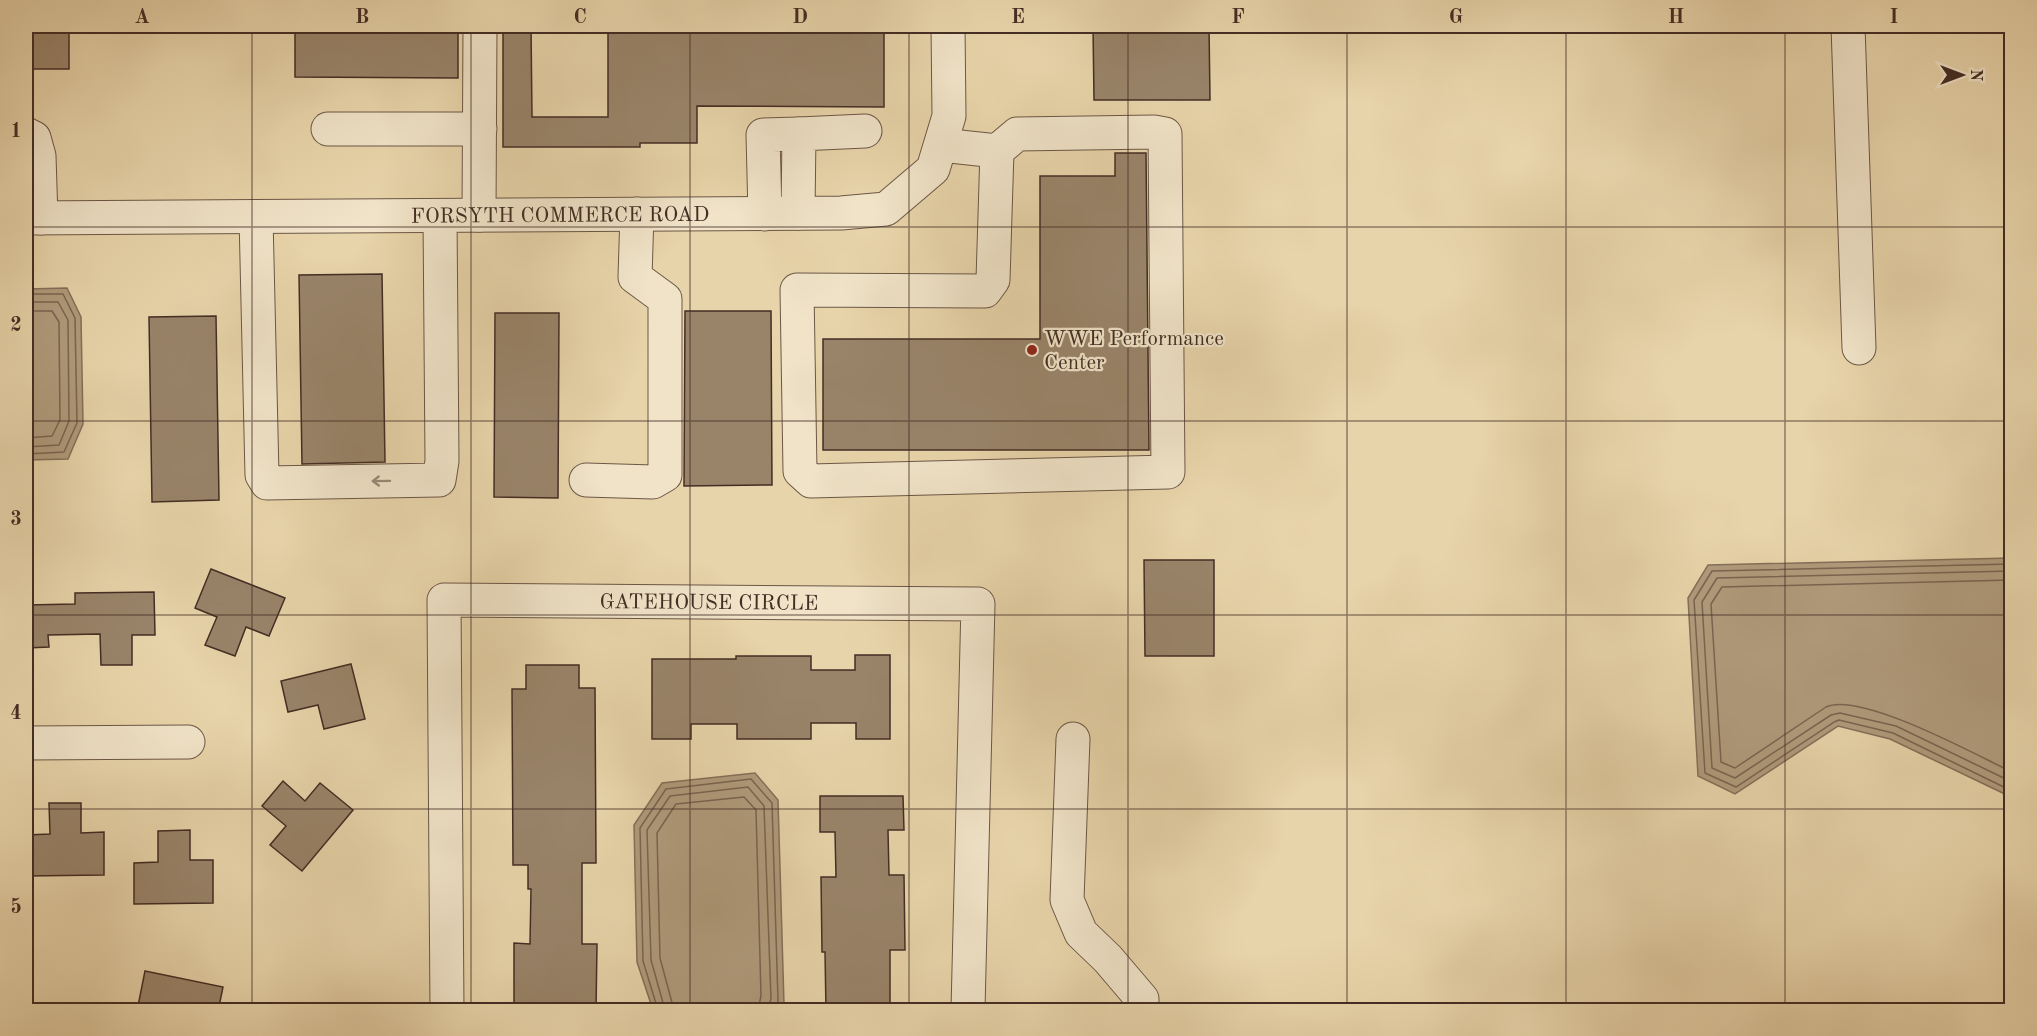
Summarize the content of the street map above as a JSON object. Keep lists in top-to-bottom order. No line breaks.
{"streets":{"street":["FORSYTH COMMERCE ROAD","GATEHOUSE CIRCLE"]},"places":["WWE Performance Center"],"north":"right","grid":{"columns":["A","B","C","D","E","F","G","H","I"],"rows":["1","2","3","4","5"]}}
